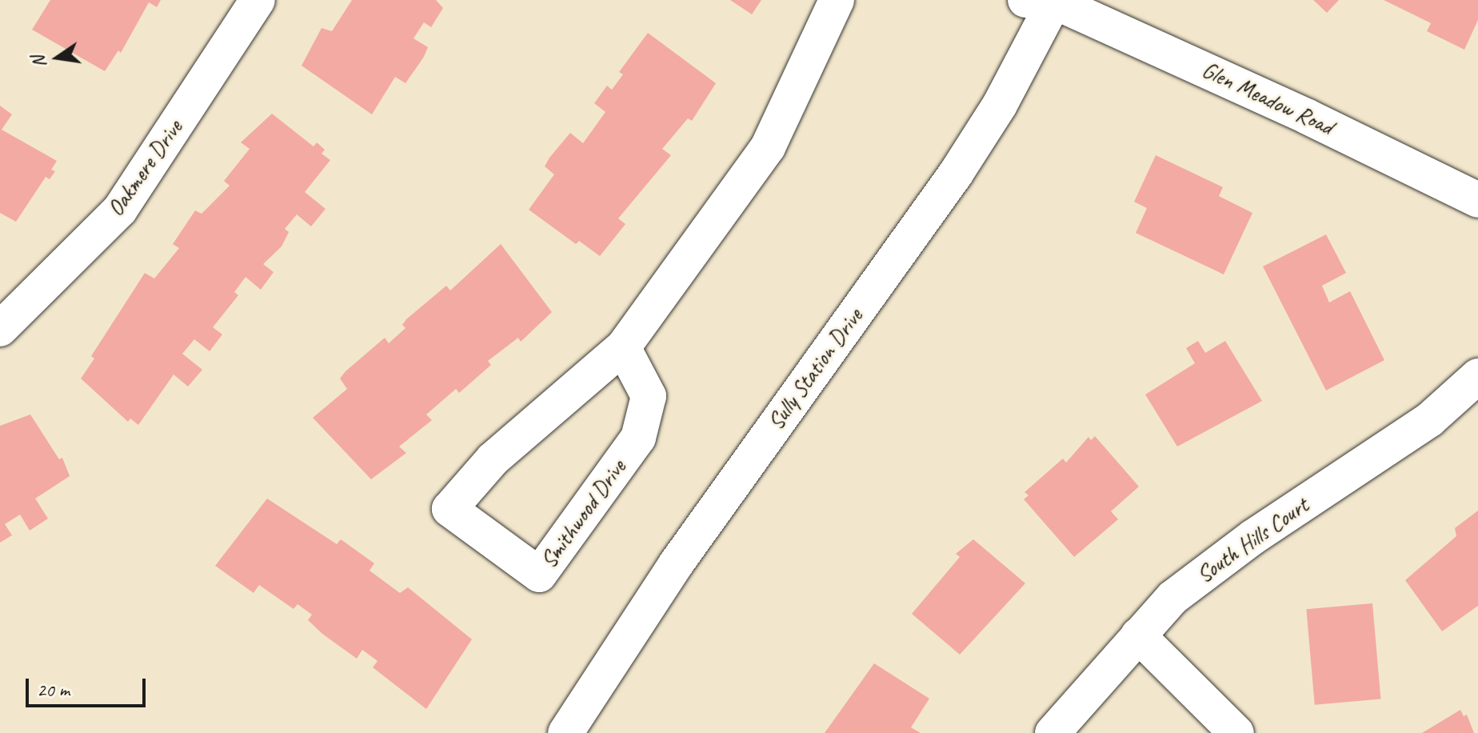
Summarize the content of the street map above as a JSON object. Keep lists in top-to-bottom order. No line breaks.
{"streets":{"street":["Glen Meadow Road","Oakmere Drive","Sully Station Drive","Smithwood Drive","South Hills Court"]},"crossings":[["Glen Meadow Road","Sully Station Drive"]],"scale_bar":"20 m","north":"left"}
